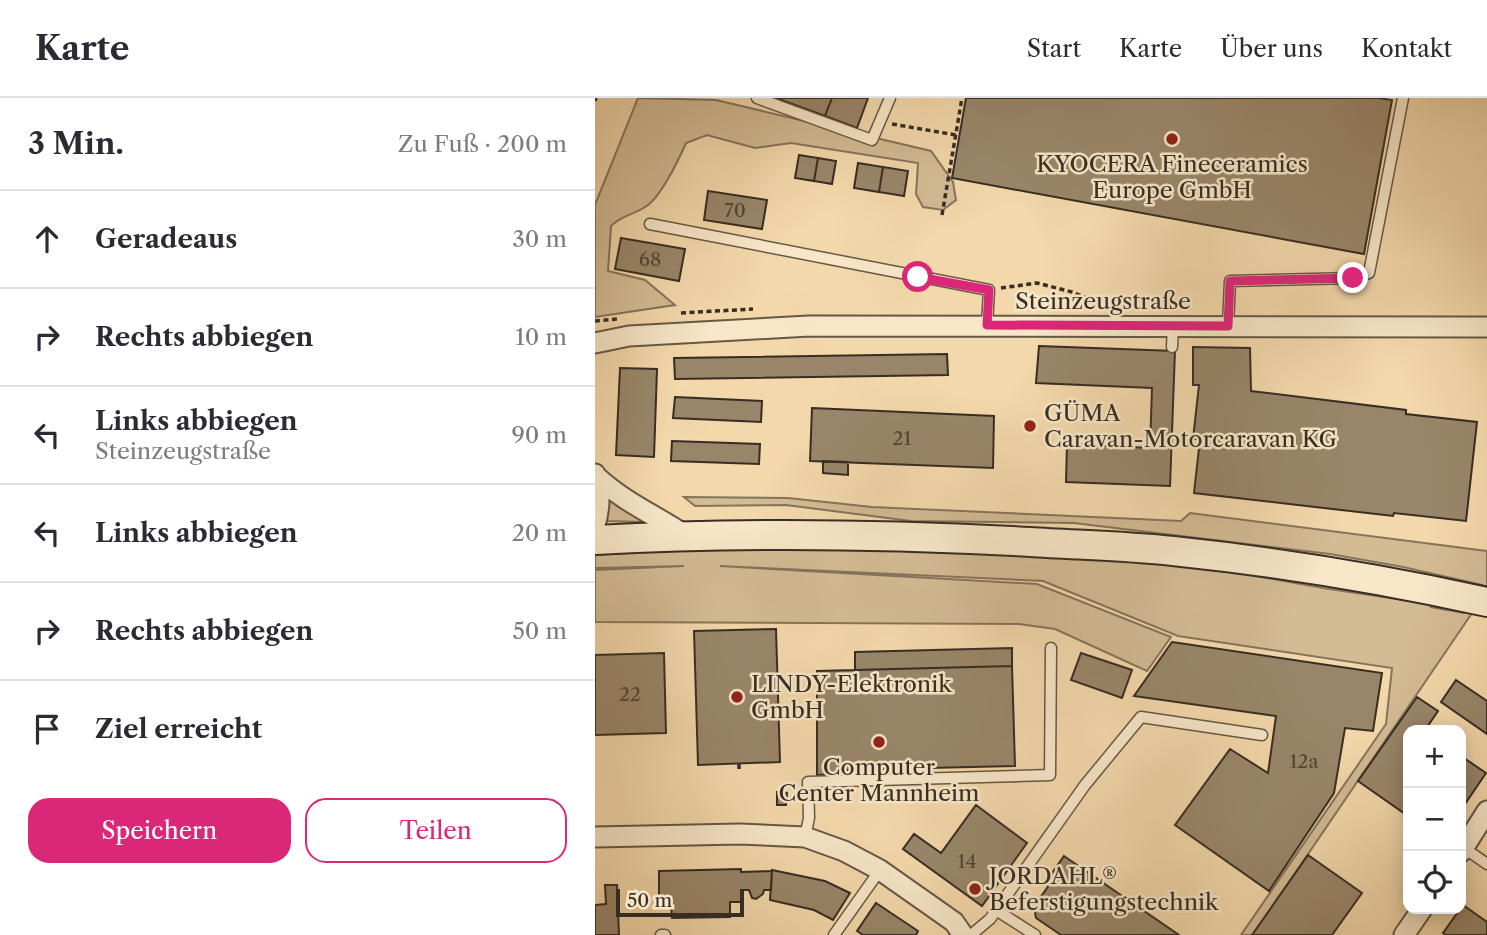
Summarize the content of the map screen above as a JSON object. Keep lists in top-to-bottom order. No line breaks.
{"streets":{"street":["Steinzeugstraße"]},"places":["KYOCERA Fineceramics Europe GmbH","GÜMA Caravan-Motorcaravan KG","LINDY-Elektronik GmbH","Computer Center Mannheim","JORDAHL® Beferstigungstechnik"],"house_numbers":["70","68","21","22","12a","14"],"scale_bar":"50 m","page":{"header":"Karte","nav":["Start","Karte","Über uns","Kontakt"],"heading":["3 Min.","Zu Fuß · 200 m"],"list":[["Geradeaus","30 m"],["Rechts abbiegen","10 m"],["Links abbiegen","Steinzeugstraße","90 m"],["Links abbiegen","20 m"],["Rechts abbiegen","50 m"],"Ziel erreicht"],"map_buttons":["+","−"],"buttons":["Speichern","Teilen"],"scale":"50 m"}}
